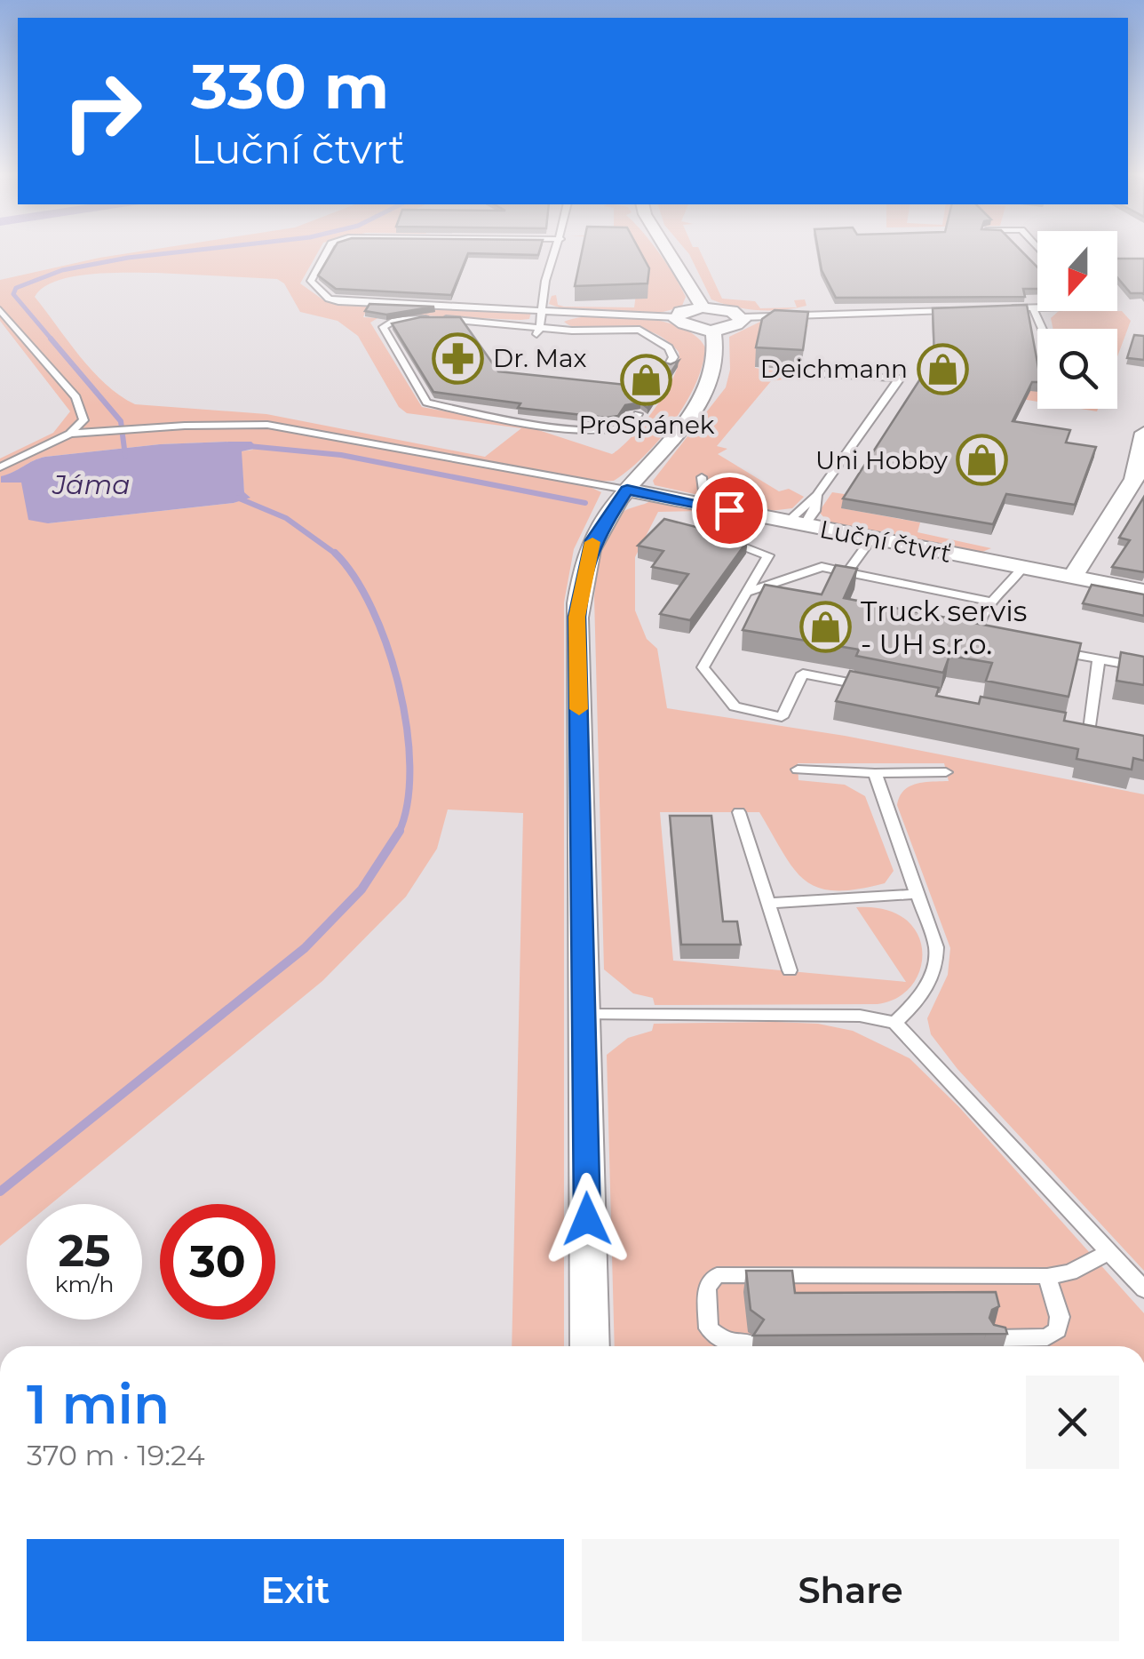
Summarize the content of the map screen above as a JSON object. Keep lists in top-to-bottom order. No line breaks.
{"streets":{"street":["Luční čtvrť"]},"water":["Jáma"],"places":{"pharmacy":["Dr. Max"],"shop":["Deichmann","ProSpánek","Uni Hobby","Truck servis - UH s.r.o."]},"north":"bottom","page":{"turn":["330 m","Luční čtvrť"],"speed":"25 km/h","limit":"30","heading":["1 min","370 m · 19:24"],"buttons":["Exit","Share"]}}
